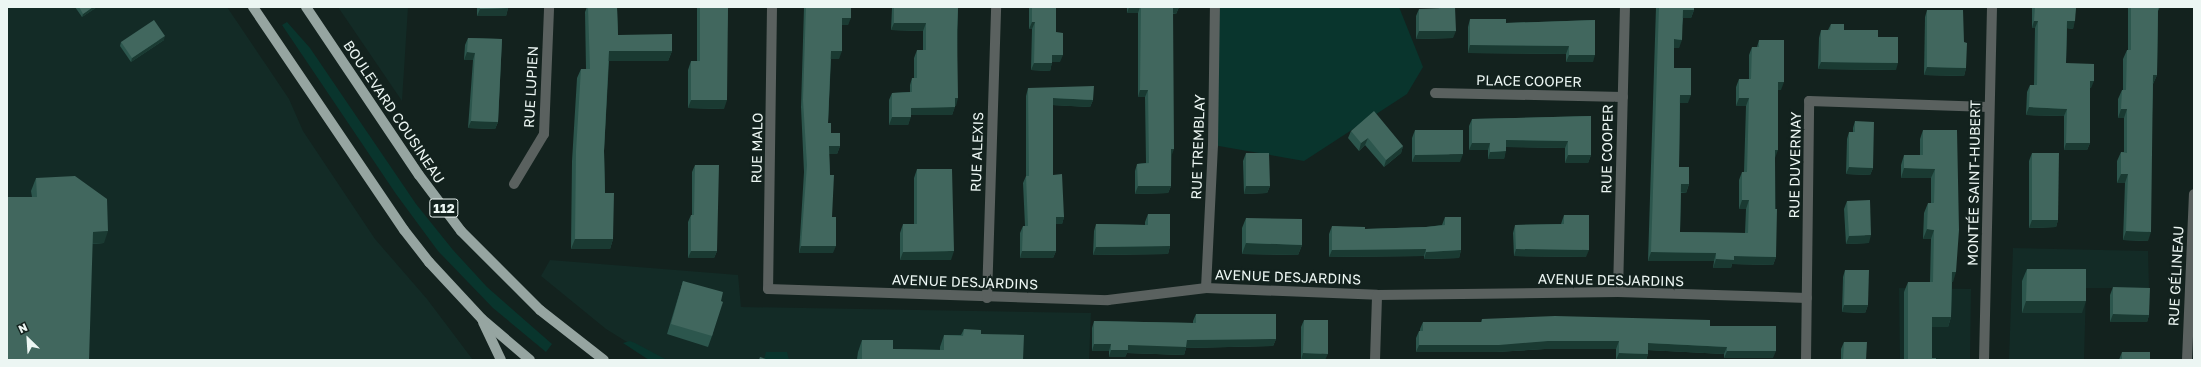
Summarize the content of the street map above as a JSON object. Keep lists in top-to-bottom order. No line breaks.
{"streets":{"main road":["BOULEVARD COUSINEAU","112"],"street":["PLACE COOPER","RUE LUPIEN","RUE TREMBLAY","RUE MALO","RUE COOPER","RUE ALEXIS","RUE DUVERNAY","MONTÉE SAINT-HUBERT","RUE GÉLINEAU","AVENUE DESJARDINS"]},"crossings":[["PLACE COOPER","RUE COOPER"],["RUE TREMBLAY","AVENUE DESJARDINS"],["RUE MALO","AVENUE DESJARDINS"],["RUE COOPER","AVENUE DESJARDINS"],["RUE ALEXIS","AVENUE DESJARDINS"],["RUE DUVERNAY","MONTÉE SAINT-HUBERT"],["RUE DUVERNAY","AVENUE DESJARDINS"]],"north":"top left"}
